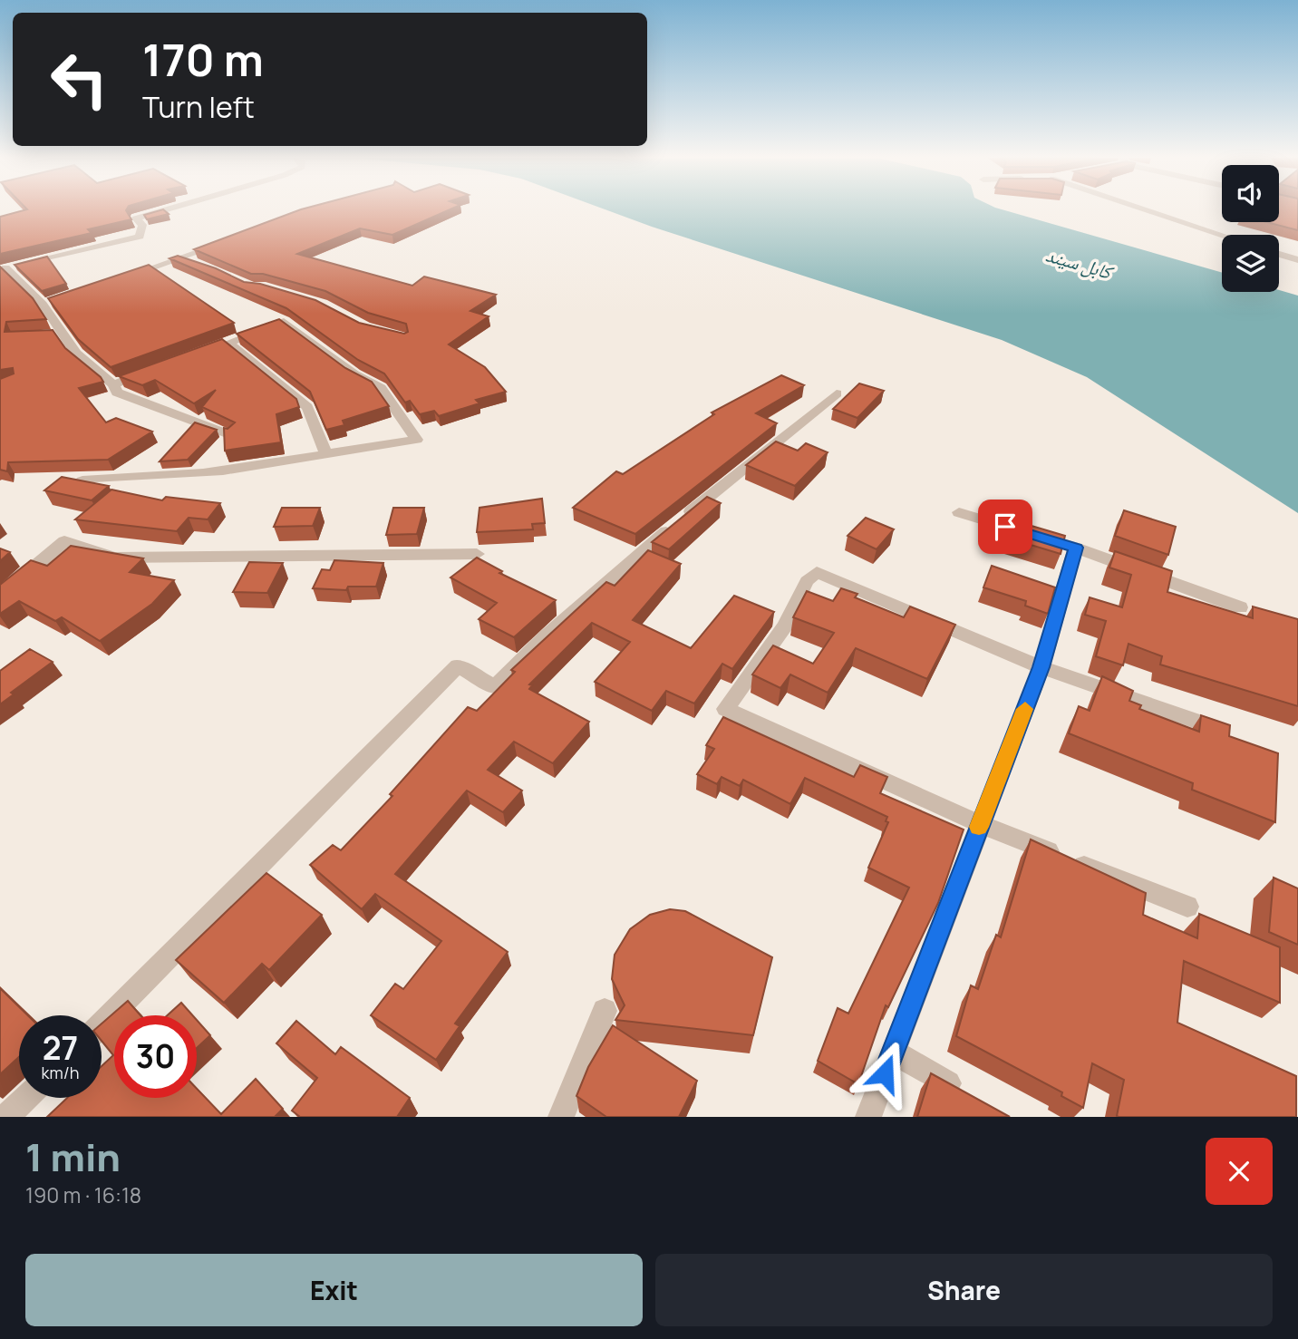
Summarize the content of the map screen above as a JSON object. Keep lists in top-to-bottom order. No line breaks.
{"water":["کابل سيند"],"page":{"turn":["170 m","Turn left"],"speed":"27 km/h","limit":"30","heading":["1 min","190 m · 16:18"],"buttons":["Exit","Share"]}}
